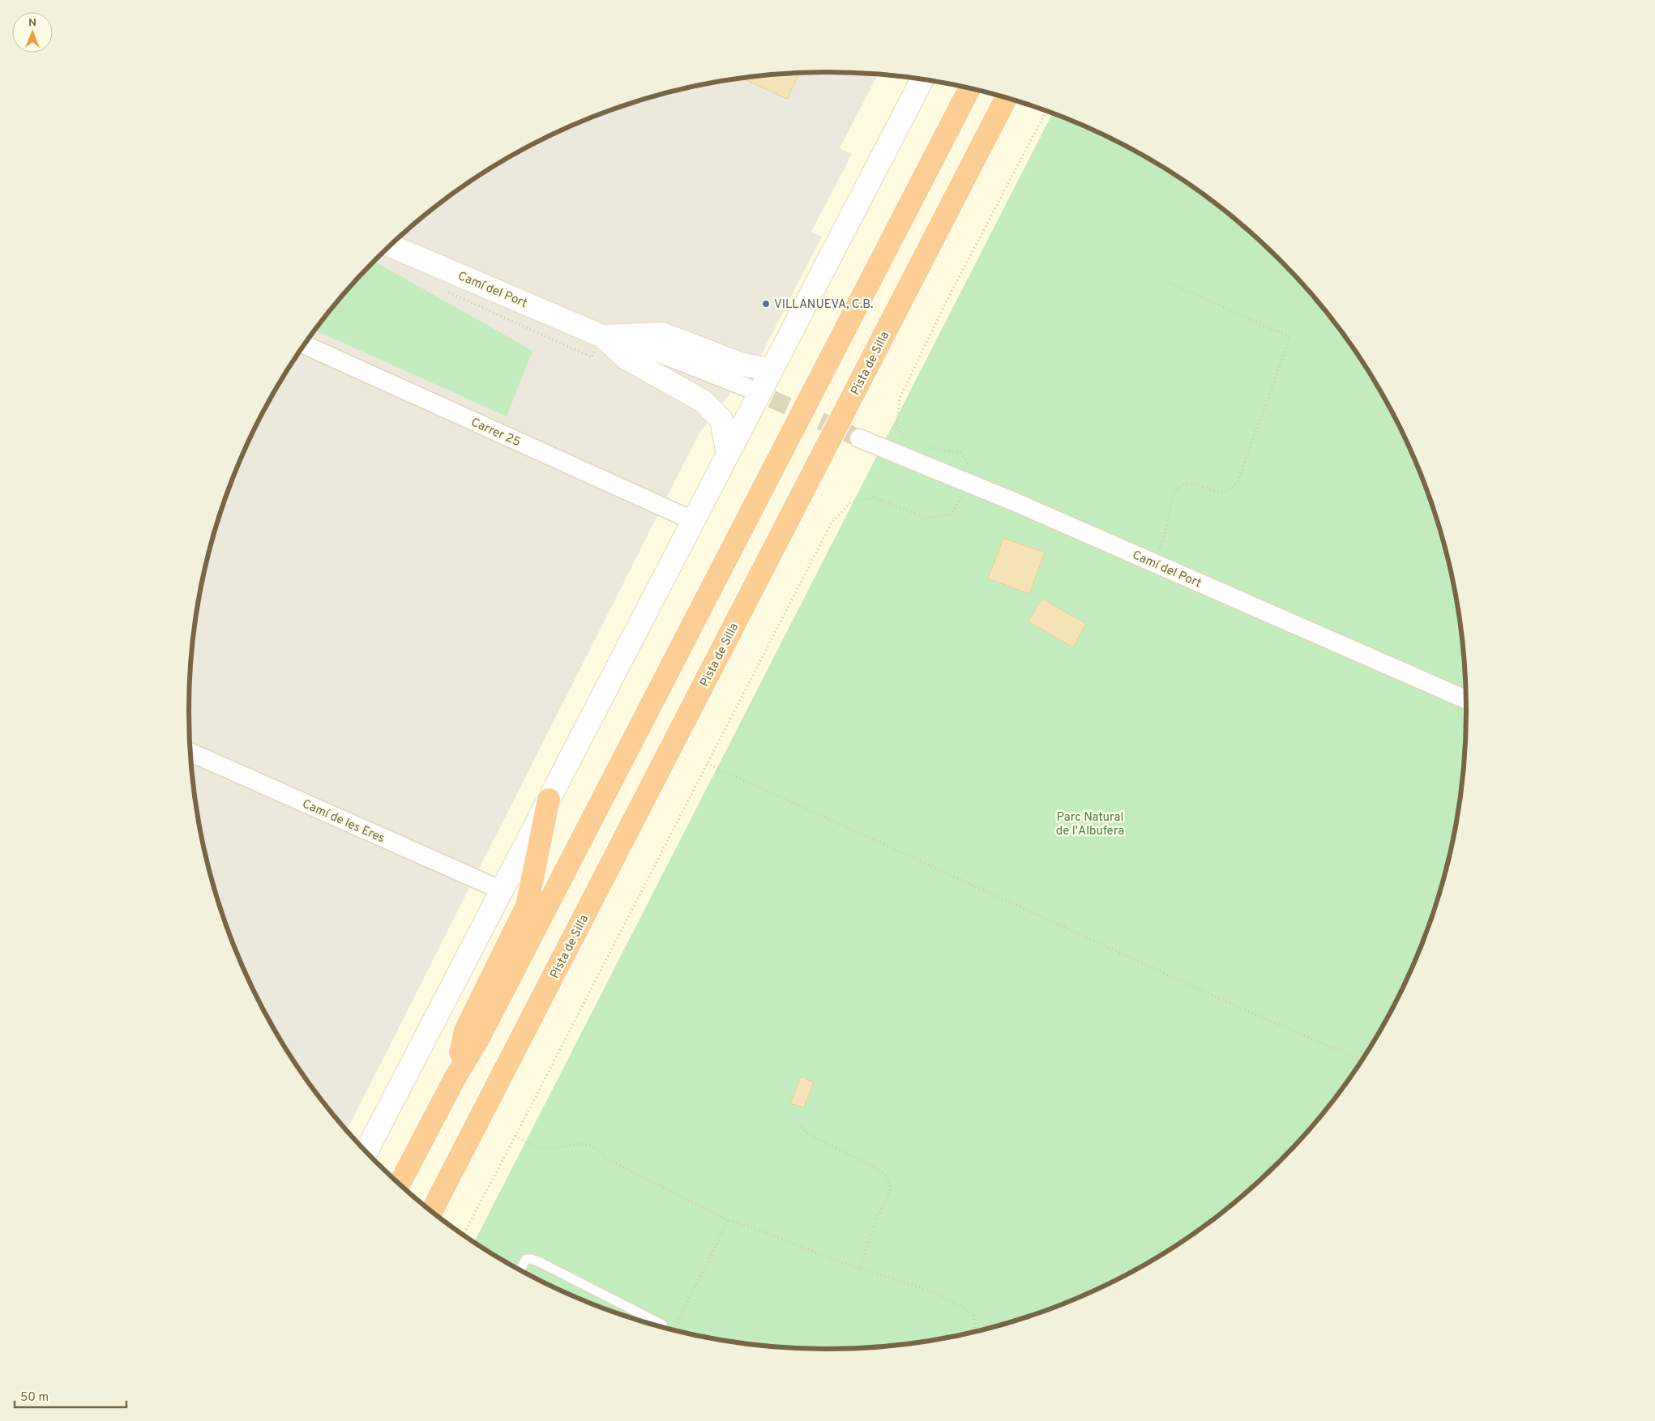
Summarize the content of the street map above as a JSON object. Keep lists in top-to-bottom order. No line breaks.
{"streets":{"highway":["Pista de Silla"],"street":["Camí del Port","Carrer 25","Camí de les Eres"]},"parks":["Parc Natural de l'Albufera"],"places":["VILLANUEVA, C.B."],"scale_bar":"50 m","north":"top"}
